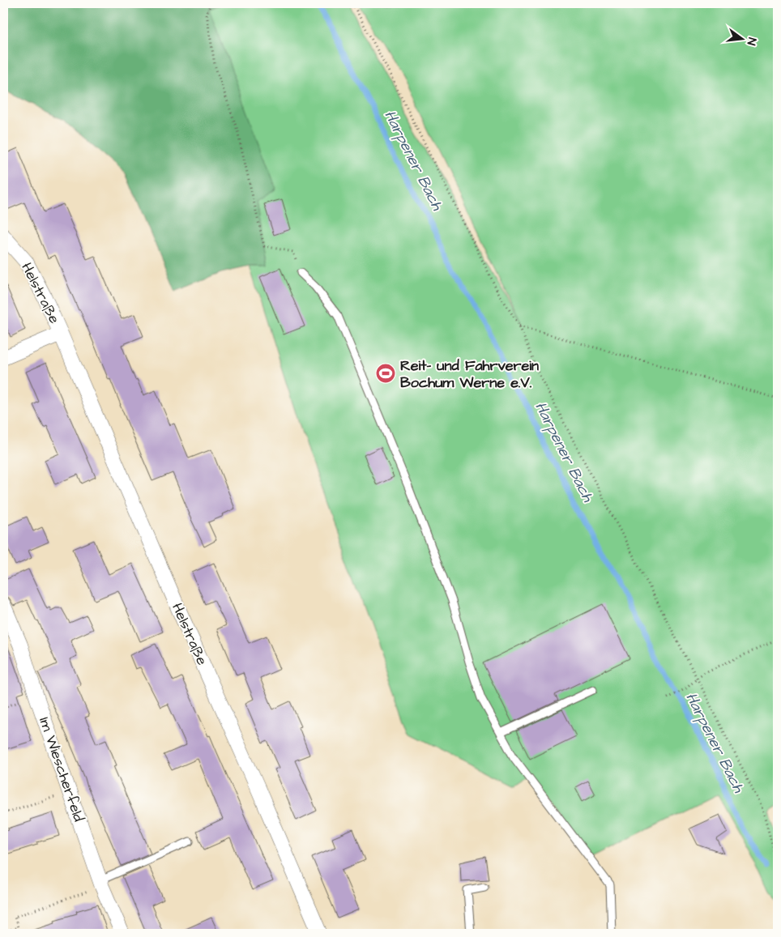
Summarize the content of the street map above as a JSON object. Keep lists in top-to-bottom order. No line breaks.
{"streets":{"street":["Helstraße","Im Wiescherfeld"]},"water":["Harpener Bach"],"places":{"sports":["Reit- und Fahrverein Bochum Werne e.V."]},"north":"right"}
